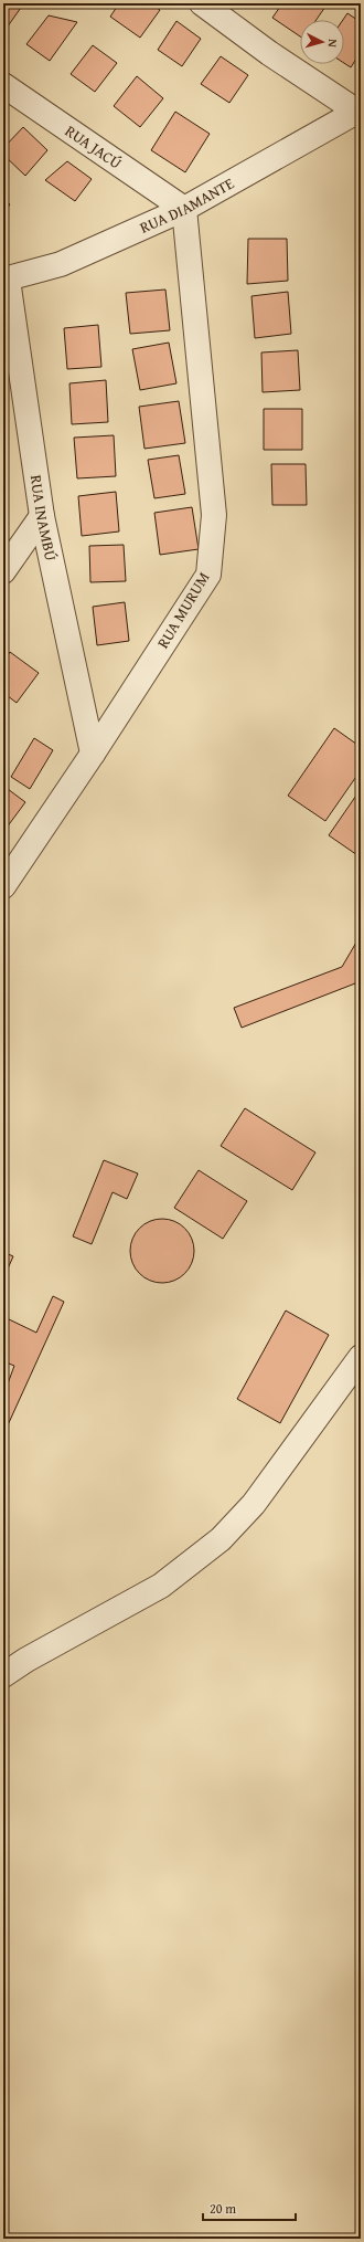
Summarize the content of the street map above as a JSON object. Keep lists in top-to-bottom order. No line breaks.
{"streets":{"street":["RUA JACÚ","RUA DIAMANTE","RUA INAMBÚ","RUA MURUM"]},"crossings":[["RUA JACÚ","RUA DIAMANTE"],["RUA JACÚ","RUA MURUM"],["RUA DIAMANTE","RUA INAMBÚ"],["RUA DIAMANTE","RUA MURUM"],["RUA INAMBÚ","RUA MURUM"]],"scale_bar":"20 m","north":"right"}
